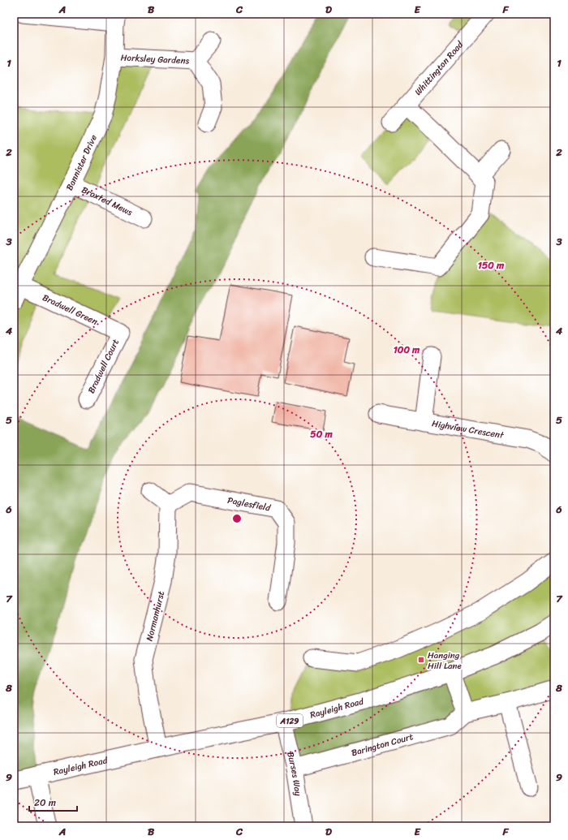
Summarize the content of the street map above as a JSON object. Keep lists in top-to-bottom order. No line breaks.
{"streets":{"main road":["Rayleigh Road","A129"],"street":["Horksley Gardens","Whittington Road","Bannister Drive","Broxted Mews","Bradwell Green","Bradwell Court","Highview Crescent","Paglesfield","Normanhurst","Barington Court","Burses Way"]},"crossings":[["Horksley Gardens","Bannister Drive"],["Bannister Drive","Broxted Mews"],["Bannister Drive","Bradwell Green"],["Bradwell Green","Bradwell Court"],["Paglesfield","Normanhurst"],["Normanhurst","Rayleigh Road"],["Rayleigh Road","Burses Way"],["Barington Court","Burses Way"]],"places":{"transit":["Hanging Hill Lane"]},"scale_bar":"20 m","grid":{"columns":["A","B","C","D","E","F"],"rows":["1","2","3","4","5","6","7","8","9"]},"rings":["150 m","100 m","50 m"]}
